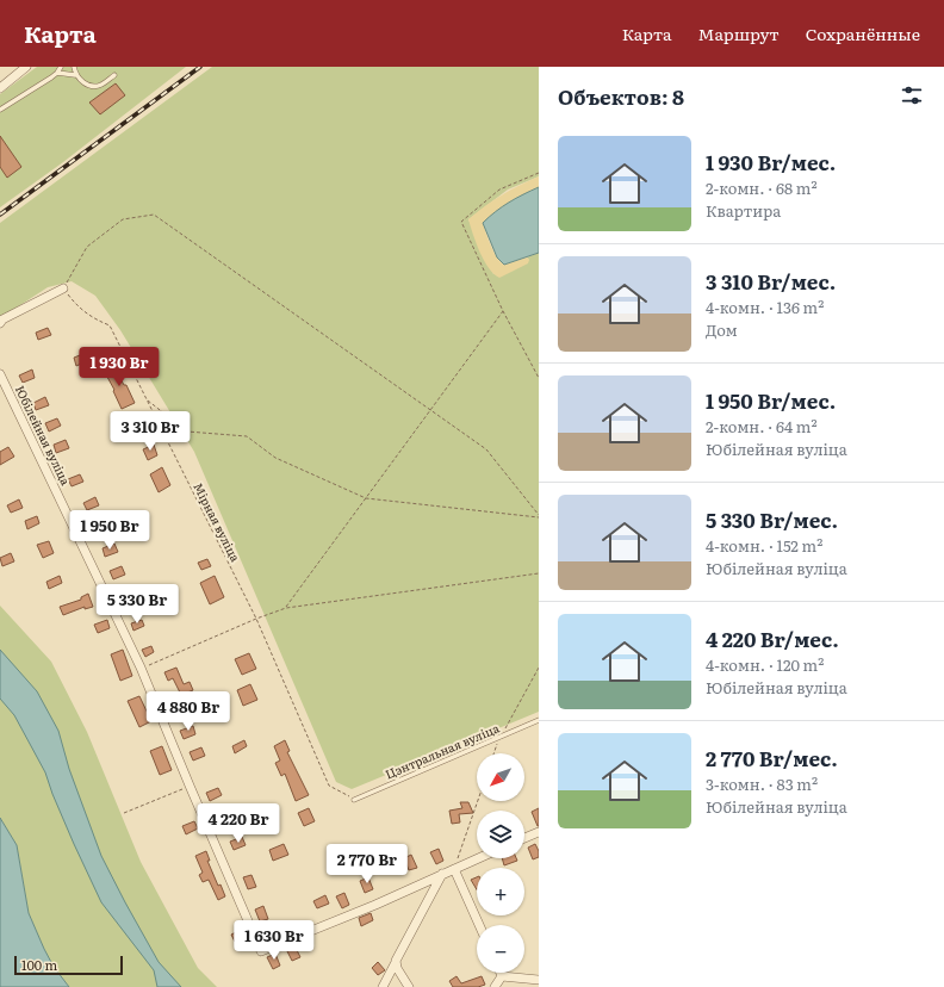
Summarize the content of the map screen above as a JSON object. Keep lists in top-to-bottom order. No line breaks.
{"streets":{"street":["Юбілейная вуліца"],"lane":["Цэнтральная вуліца"],"path":["Мірная вуліца"]},"crossings":[["Мірная вуліца","Цэнтральная вуліца"]],"scale_bar":"100 m","north":"bottom left","page":{"header":"Карта","nav":["Карта","Маршрут","Сохранённые"],"heading":"Объектов: 8","list":[{"name":"1 930 Br/мес.","note":"2-комн. · 68 m² · Квартира"},{"name":"3 310 Br/мес.","note":"4-комн. · 136 m² · Дом"},{"name":"1 950 Br/мес.","note":"2-комн. · 64 m² · Юбілейная вуліца"},{"name":"5 330 Br/мес.","note":"4-комн. · 152 m² · Юбілейная вуліца"},{"name":"4 220 Br/мес.","note":"4-комн. · 120 m² · Юбілейная вуліца"},{"name":"2 770 Br/мес.","note":"3-комн. · 83 m² · Юбілейная вуліца"}],"price":["1 930 Br","3 310 Br","1 950 Br","5 330 Br","4 880 Br","4 220 Br","2 770 Br","1 630 Br"],"map_buttons":["+","−"],"scale":"100 m"}}
